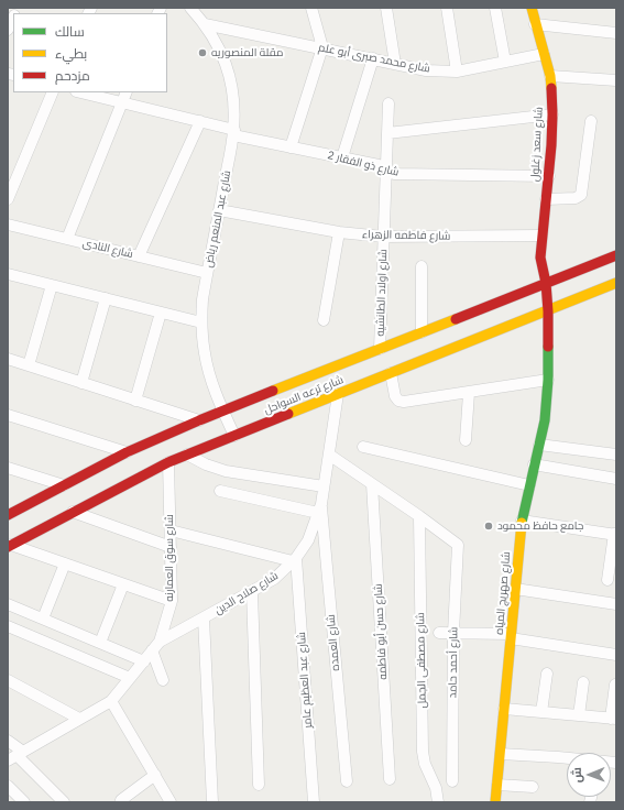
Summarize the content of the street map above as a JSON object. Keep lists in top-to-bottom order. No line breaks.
{"streets":{"main road":["شارع سعد زغلول","شارع ترعه السواحل","شارع صهريج المياه"],"street":["شارع محمد صبرى أبو علم","شارع ذو الفقار 2","شارع عبد المنعم رياض","شارع فاطمه الزهراء","شارع النادى","شارع اولاد الطانشيه","شارع سوق العمارنه","شارع صلاح الدين","شارع حسن أبو فاطمه","شارع العمده","شارع مصطفى الجمل","شارع أحمد حامد","شارع عبد العظيم عامر"]},"crossings":[["شارع محمد صبرى أبو علم","شارع سعد زغلول"],["شارع محمد صبرى أبو علم","شارع عبد المنعم رياض"],["شارع سعد زغلول","شارع ذو الفقار 2"],["شارع سعد زغلول","شارع فاطمه الزهراء"],["شارع سعد زغلول","شارع ترعه السواحل"],["شارع سعد زغلول","شارع صهريج المياه"],["شارع ذو الفقار 2","شارع عبد المنعم رياض"],["شارع ذو الفقار 2","شارع اولاد الطانشيه"],["شارع عبد المنعم رياض","شارع فاطمه الزهراء"],["شارع عبد المنعم رياض","شارع النادى"],["شارع عبد المنعم رياض","شارع ترعه السواحل"],["شارع فاطمه الزهراء","شارع اولاد الطانشيه"],["شارع اولاد الطانشيه","شارع ترعه السواحل"],["شارع ترعه السواحل","شارع سوق العمارنه"],["شارع ترعه السواحل","شارع صلاح الدين"],["شارع ترعه السواحل","شارع صهريج المياه"],["شارع سوق العمارنه","شارع صلاح الدين"],["شارع صلاح الدين","شارع العمده"],["شارع صلاح الدين","شارع عبد العظيم عامر"],["شارع مصطفى الجمل","شارع أحمد حامد"]],"places":["مقلة المنصوريه","جامع حافظ محمود"],"legend":["سالك","بطيء","مزدحم"],"north":"left"}
